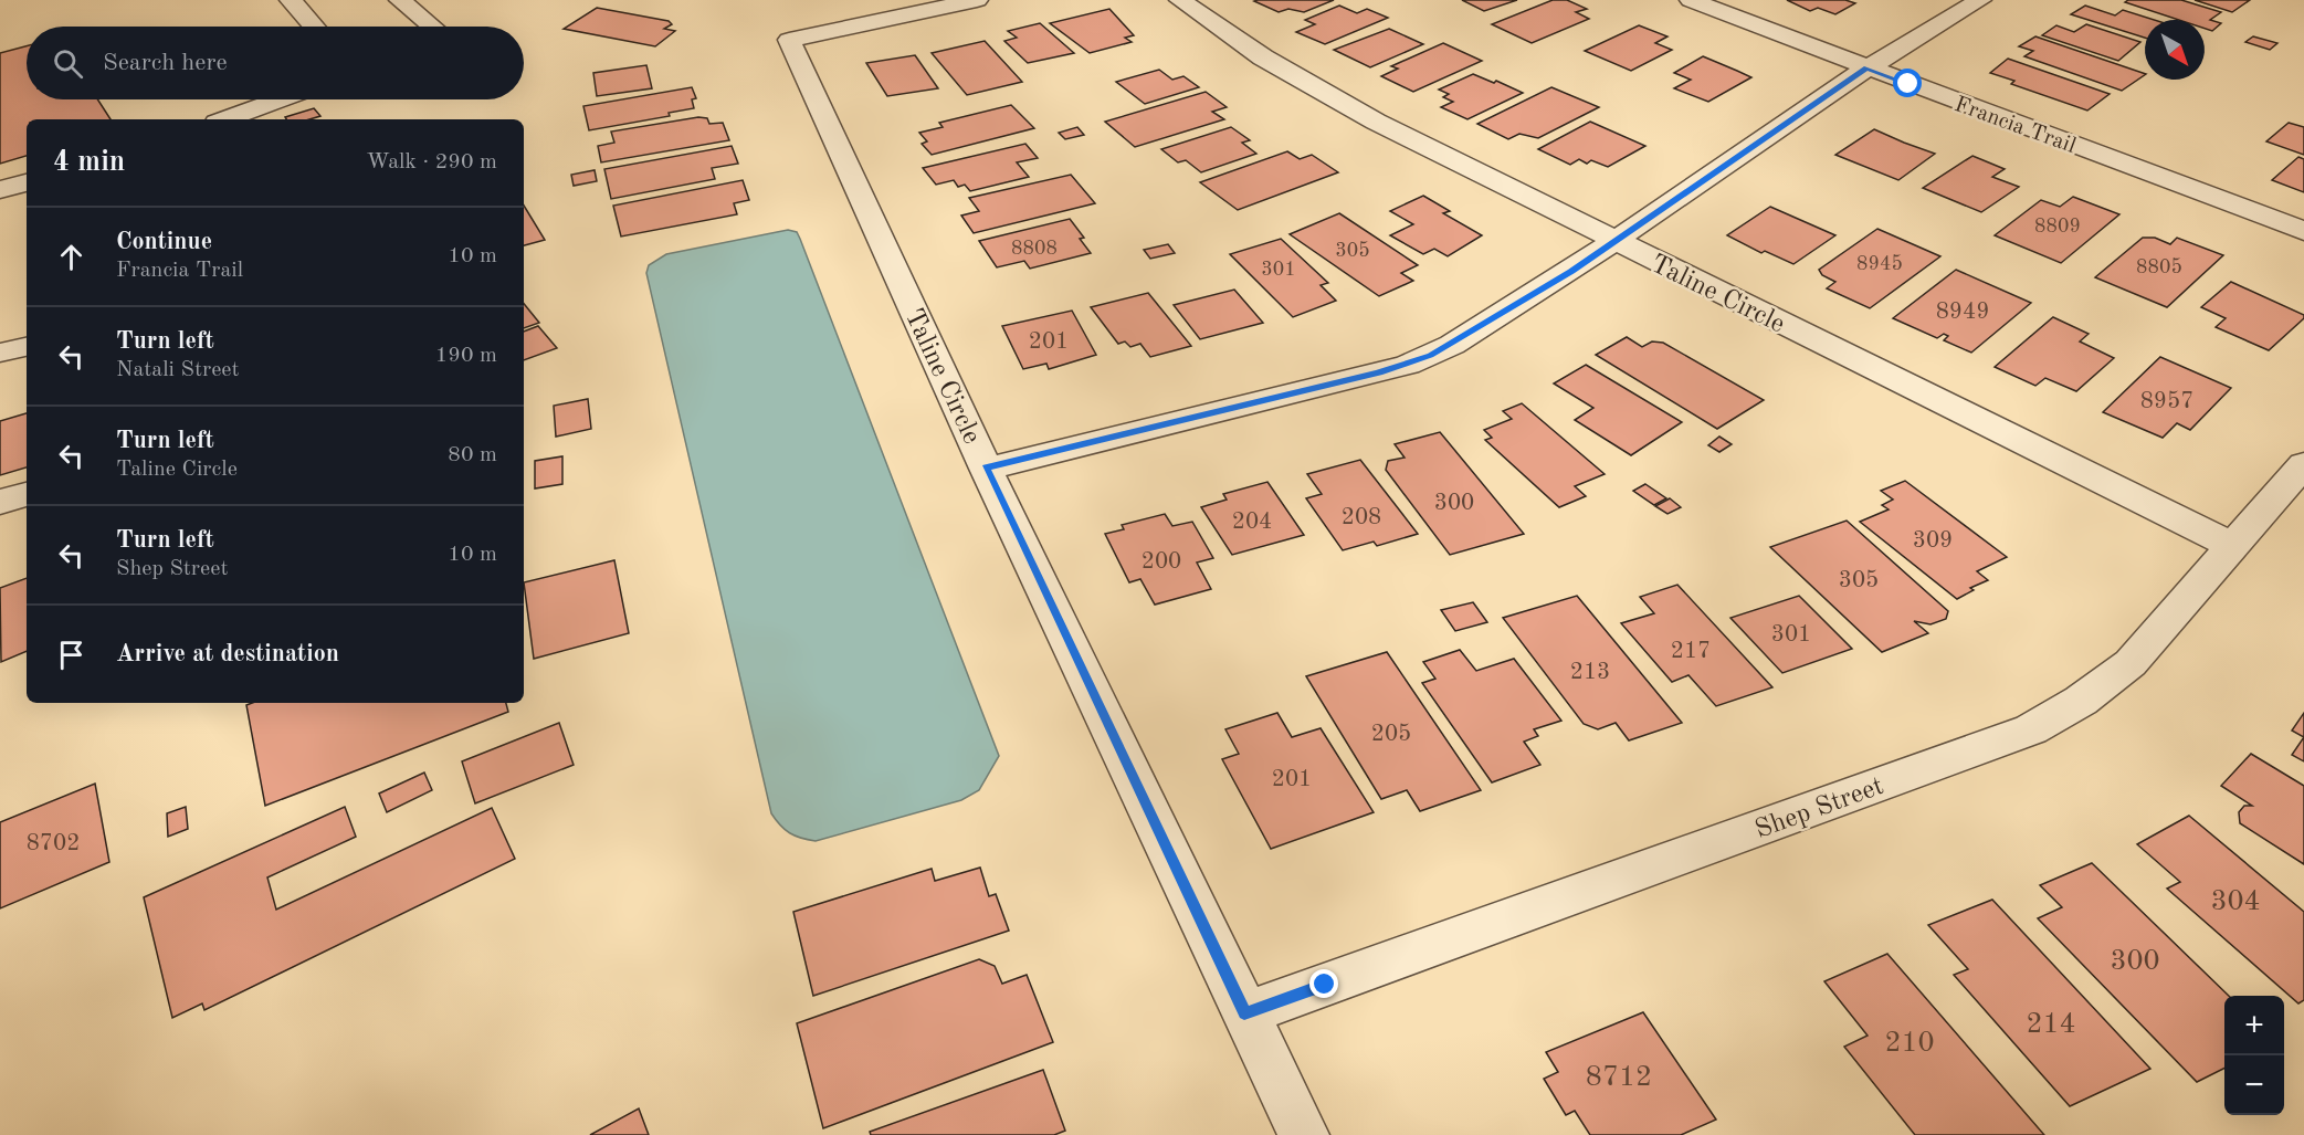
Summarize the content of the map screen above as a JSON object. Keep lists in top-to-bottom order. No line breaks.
{"streets":{"street":["Francia Trail","Taline Circle","Shep Street"]},"crossings":[["Taline Circle","Shep Street"]],"house_numbers":["8809","8808","305","8945","8805","301","8949","201","8957","300","208","204","309","200","305","301","217","213","205","201","8702","304","300","214","210","8712"],"north":"bottom right","page":{"search":"Search here","heading":["4 min","Walk · 290 m"],"list":[["Continue","Francia Trail","10 m"],["Turn left","Natali Street","190 m"],["Turn left","Taline Circle","80 m"],["Turn left","Shep Street","10 m"],"Arrive at destination"],"map_buttons":["+","−"]}}
